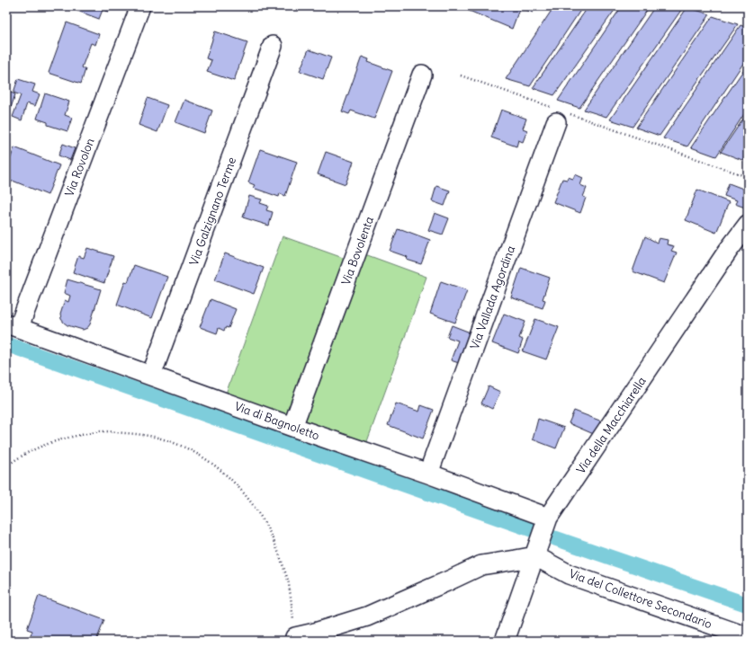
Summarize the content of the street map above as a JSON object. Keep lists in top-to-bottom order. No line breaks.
{"streets":{"street":["Via Rovolon","Via Galzignano Terme","Via Bovolenta","Via Vallada Agordina","Via di Bagnoletto","Via della Macchiarella","Via del Collettore Secondario"]},"crossings":[["Via Rovolon","Via di Bagnoletto"],["Via Galzignano Terme","Via di Bagnoletto"],["Via Bovolenta","Via di Bagnoletto"],["Via Vallada Agordina","Via di Bagnoletto"],["Via di Bagnoletto","Via della Macchiarella"],["Via della Macchiarella","Via del Collettore Secondario"]]}
